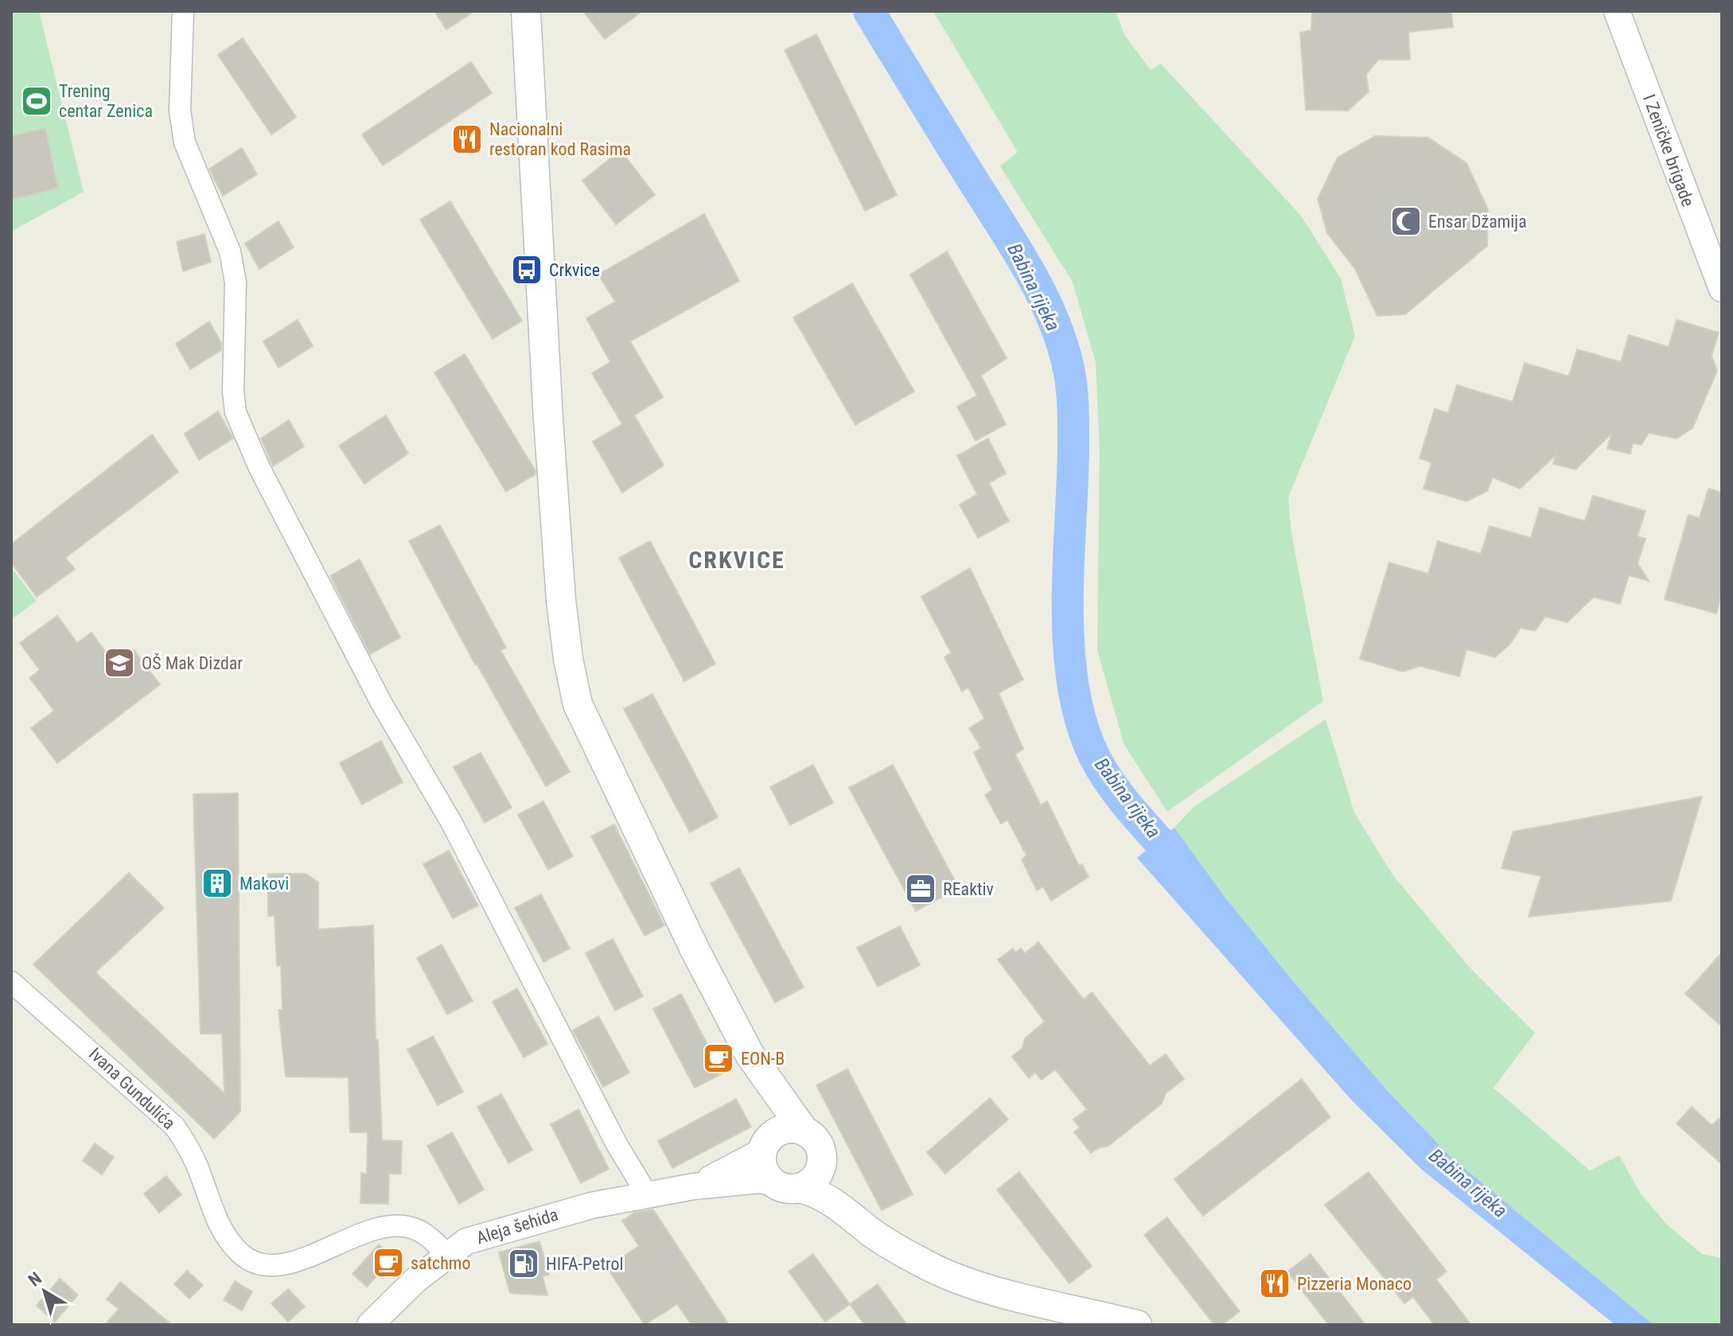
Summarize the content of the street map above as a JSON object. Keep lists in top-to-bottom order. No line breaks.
{"streets":{"street":["I Zeničke brigade","Ivana Gundulića","Aleja šehida"]},"crossings":[["Ivana Gundulića","Aleja šehida"]],"districts":["CRKVICE"],"water":["Babina rijeka"],"places":{"sports":["Trening centar Zenica"],"restaurant":["Nacionalni restoran kod Rasima","Pizzeria Monaco"],"mosque":["Ensar Džamija"],"bus stop":["Crkvice"],"school or university":["OŠ Mak Dizdar"],"building":["Makovi"],"office":["REaktiv"],"cafe":["EON-B","satchmo"],"fuel station":["HIFA-Petrol"]},"north":"top left"}
